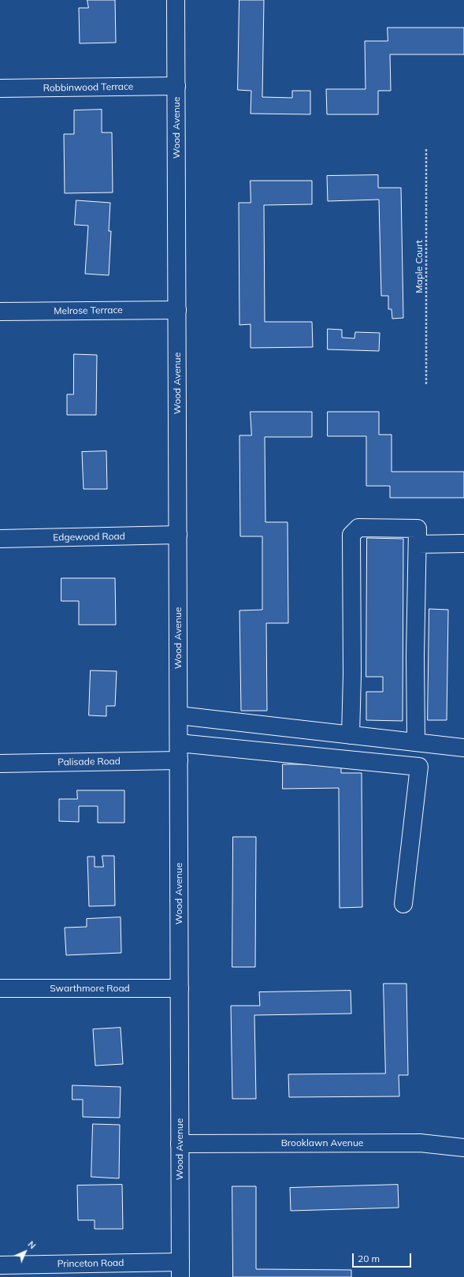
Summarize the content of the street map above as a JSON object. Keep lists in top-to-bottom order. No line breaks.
{"streets":{"street":["Robbinwood Terrace","Wood Avenue","Melrose Terrace","Edgewood Road","Palisade Road","Swarthmore Road","Brooklawn Avenue","Princeton Road"],"path":["Maple Court"]},"crossings":[["Robbinwood Terrace","Wood Avenue"],["Wood Avenue","Melrose Terrace"],["Wood Avenue","Edgewood Road"],["Wood Avenue","Palisade Road"],["Wood Avenue","Swarthmore Road"],["Wood Avenue","Brooklawn Avenue"],["Wood Avenue","Princeton Road"]],"scale_bar":"20 m","north":"top right"}
